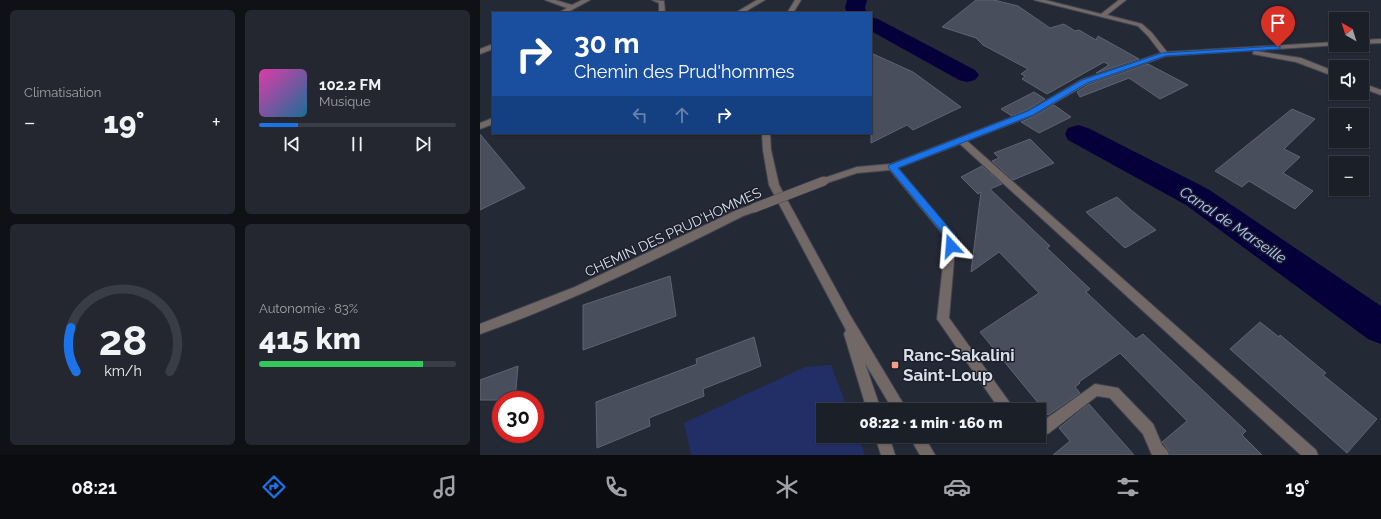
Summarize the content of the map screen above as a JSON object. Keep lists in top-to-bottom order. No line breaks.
{"streets":{"street":["CHEMIN DES PRUD'HOMMES"]},"water":["Canal de Marseille"],"places":{"transit":["Ranc-Sakalini Saint-Loup"]},"north":"top left","page":{"tile":["Climatisation",["Autonomie · 83%","415 km"]],"map_buttons":["+","−"],"turn":["30 m","Chemin des Prud'hommes"],"song":["102.2 FM","Musique"],"heat":["−","19°","+"],"limit":"30","trip":"08:22 · 1 min · 160 m","tabs":["08:21","19°"],"gauge":["28","km/h"]}}
